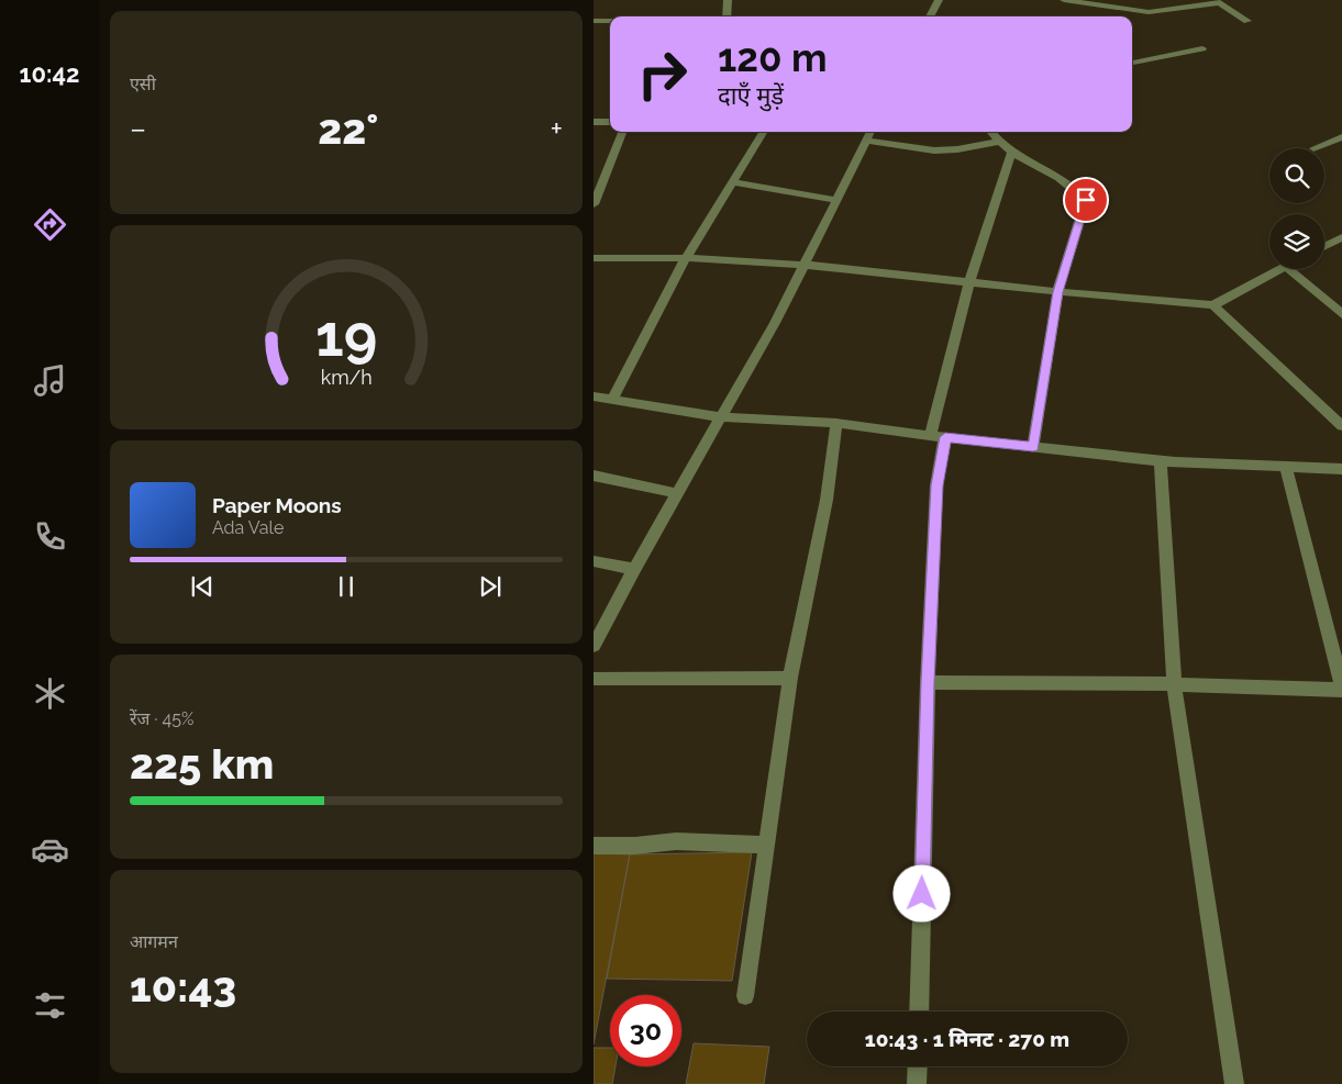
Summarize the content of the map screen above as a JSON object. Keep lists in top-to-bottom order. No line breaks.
{"page":{"tabs":"10:42","tile":["एसी",["रेंज · 45%","225 km"],["आगमन","10:43"]],"turn":["120 m","दाएँ मुड़ें"],"heat":["−","22°","+"],"song":["Paper Moons","Ada Vale"],"limit":"30","trip":"10:43 · 1 मिनट · 270 m","gauge":["19","km/h"]}}
